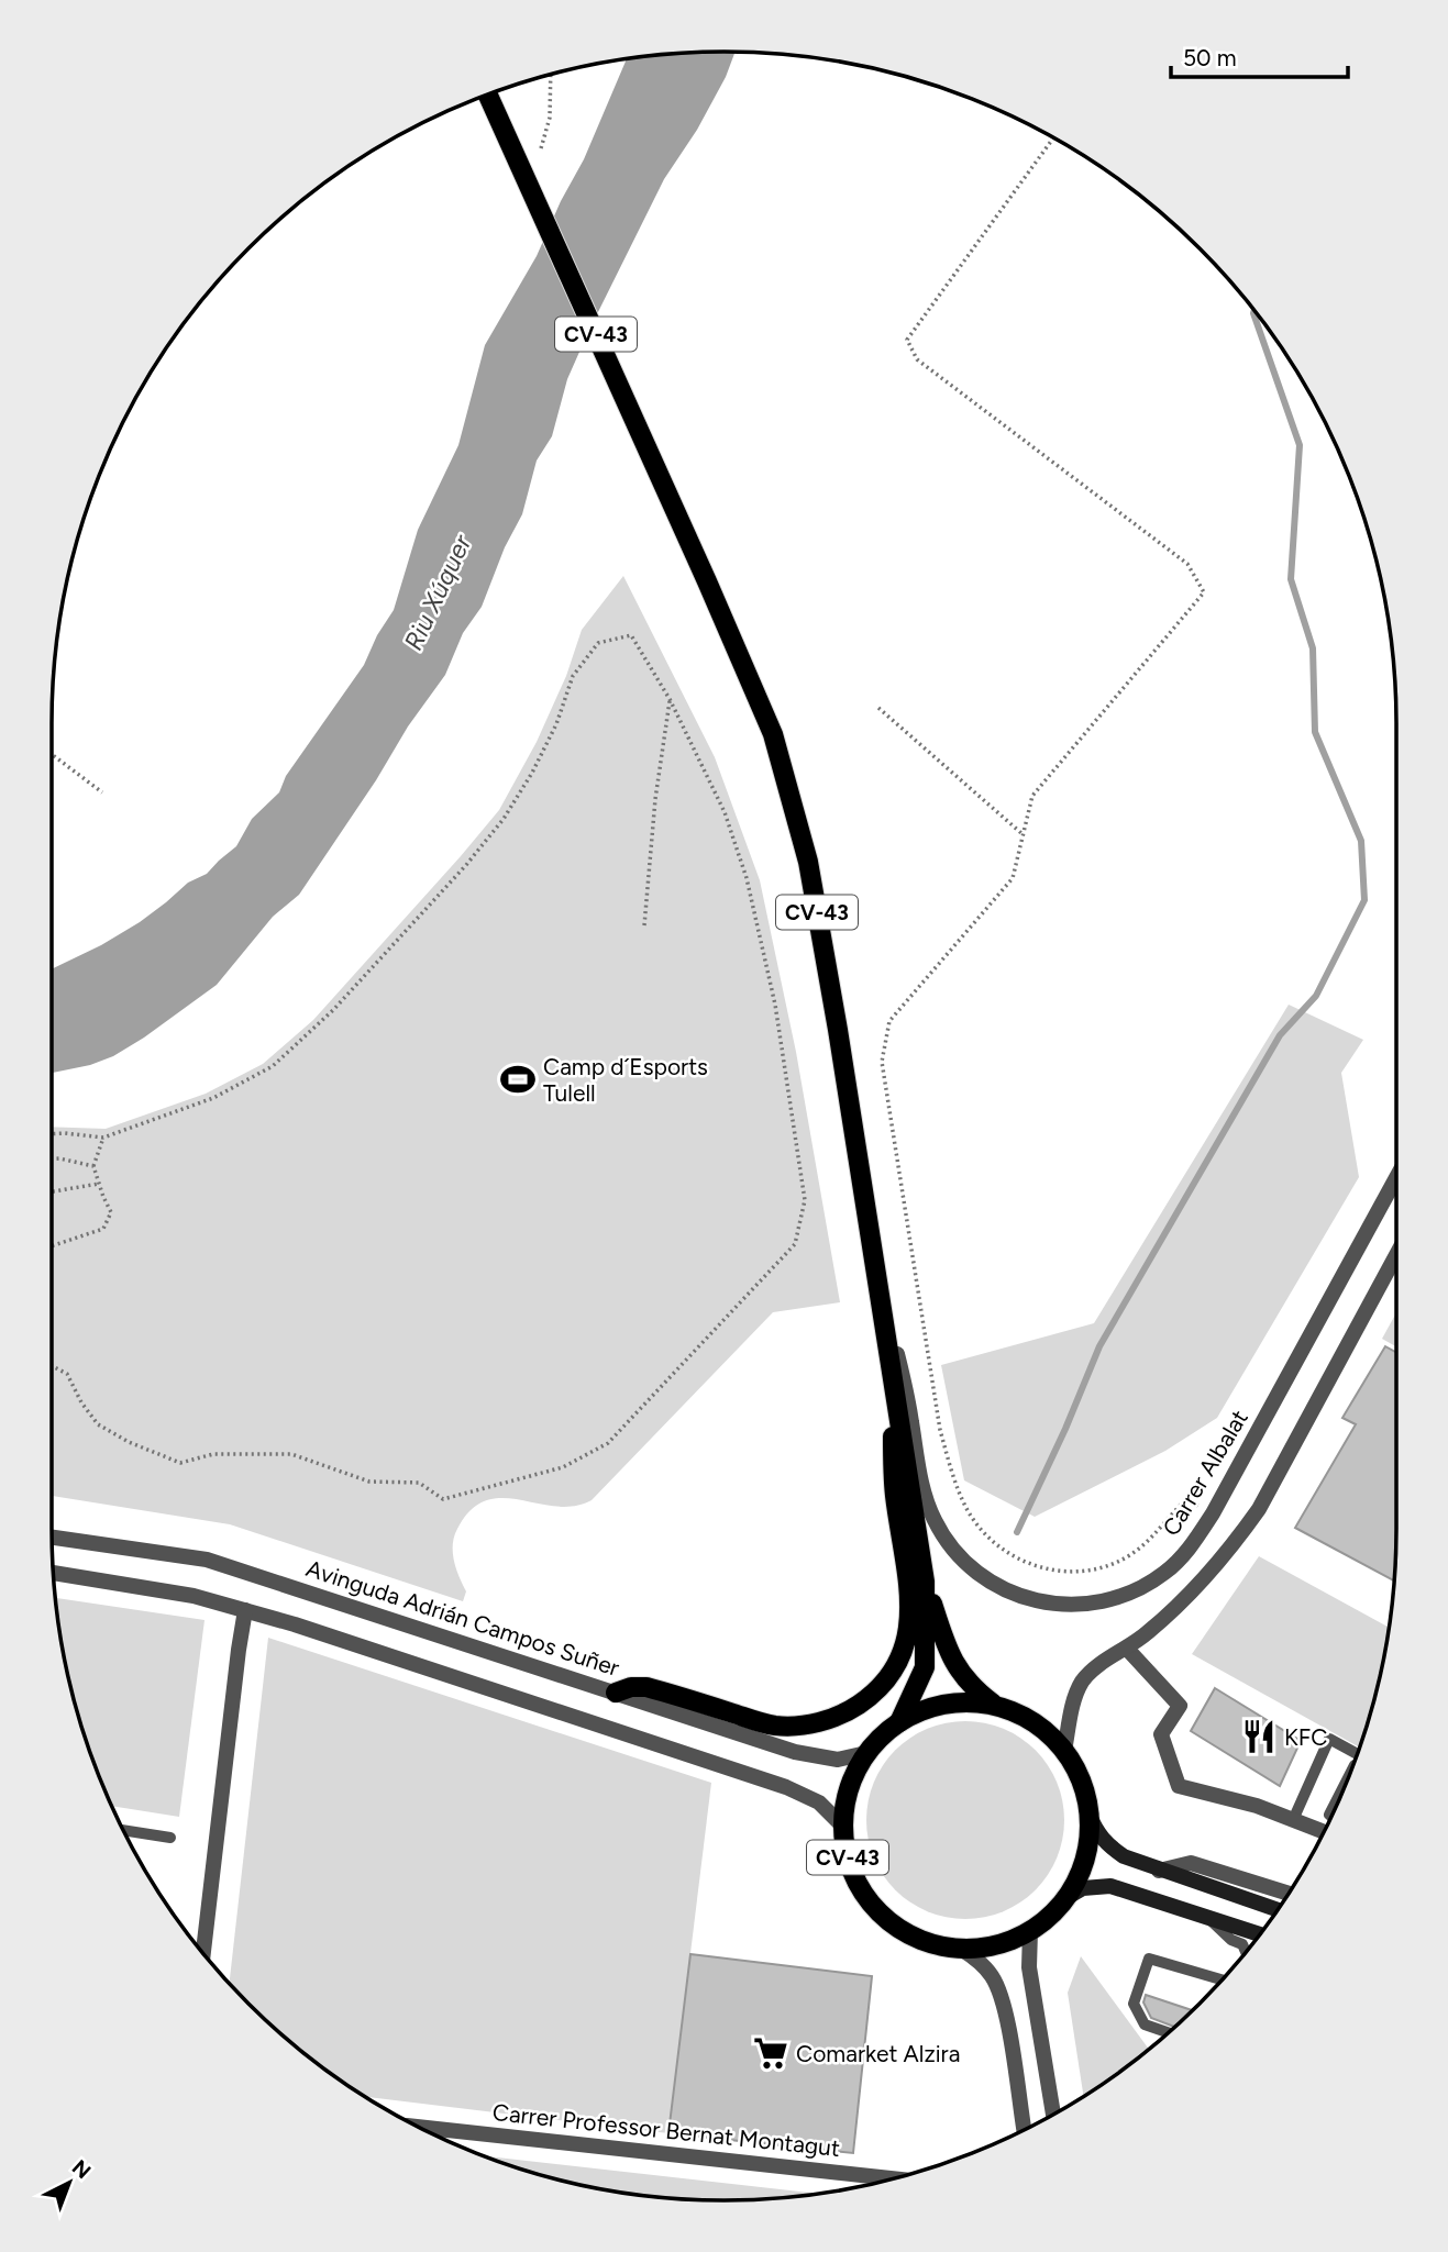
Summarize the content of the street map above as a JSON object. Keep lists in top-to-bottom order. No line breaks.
{"streets":{"main road":["CV-43"],"street":["Carrer Albalat","Avinguda Adrián Campos Suñer","Carrer Professor Bernat Montagut"]},"crossings":[["CV-43","Carrer Albalat"],["CV-43","Avinguda Adrián Campos Suñer"]],"water":["Riu Xúquer"],"places":{"sports":["Camp d´Esports Tulell"],"restaurant":["KFC"],"supermarket":["Comarket Alzira"]},"scale_bar":"50 m","north":"top right"}
